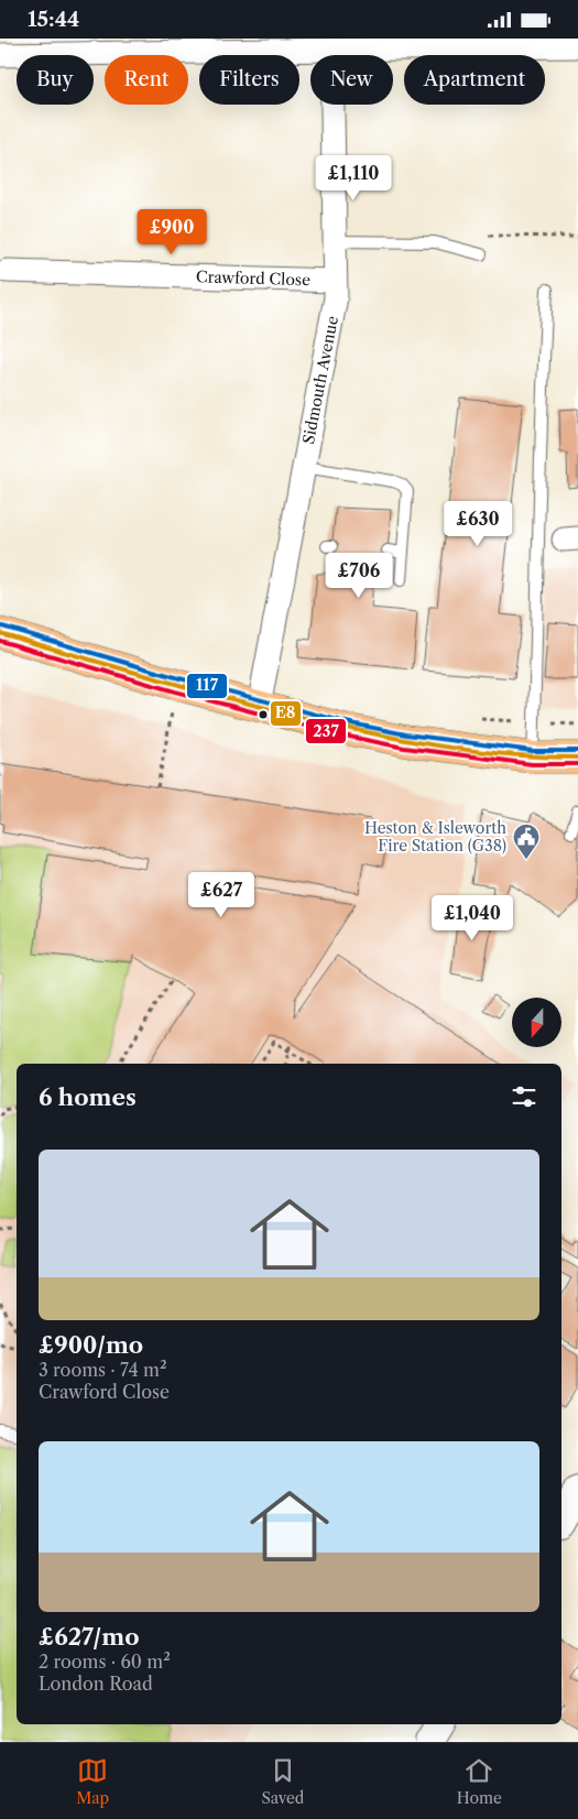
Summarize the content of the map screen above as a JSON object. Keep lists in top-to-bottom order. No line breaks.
{"streets":{"street":["Crawford Close","Sidmouth Avenue"]},"crossings":[["Crawford Close","Sidmouth Avenue"]],"places":{"public building":["Heston & Isleworth Fire Station (G38)"]},"lines":["transit line 117","transit line E8","transit line 237"],"north":"bottom","page":{"status":"15:44","chip":["Buy","Rent","Filters","New","Apartment"],"price":["£1,110","£900","£630","£706","£627","£1,040"],"heading":"6 homes","list":[{"name":"£900/mo","note":"3 rooms · 74 m² · Crawford Close"},{"name":"£627/mo","note":"2 rooms · 60 m² · London Road"}],"tabs":["Map","Saved","Home"]}}
